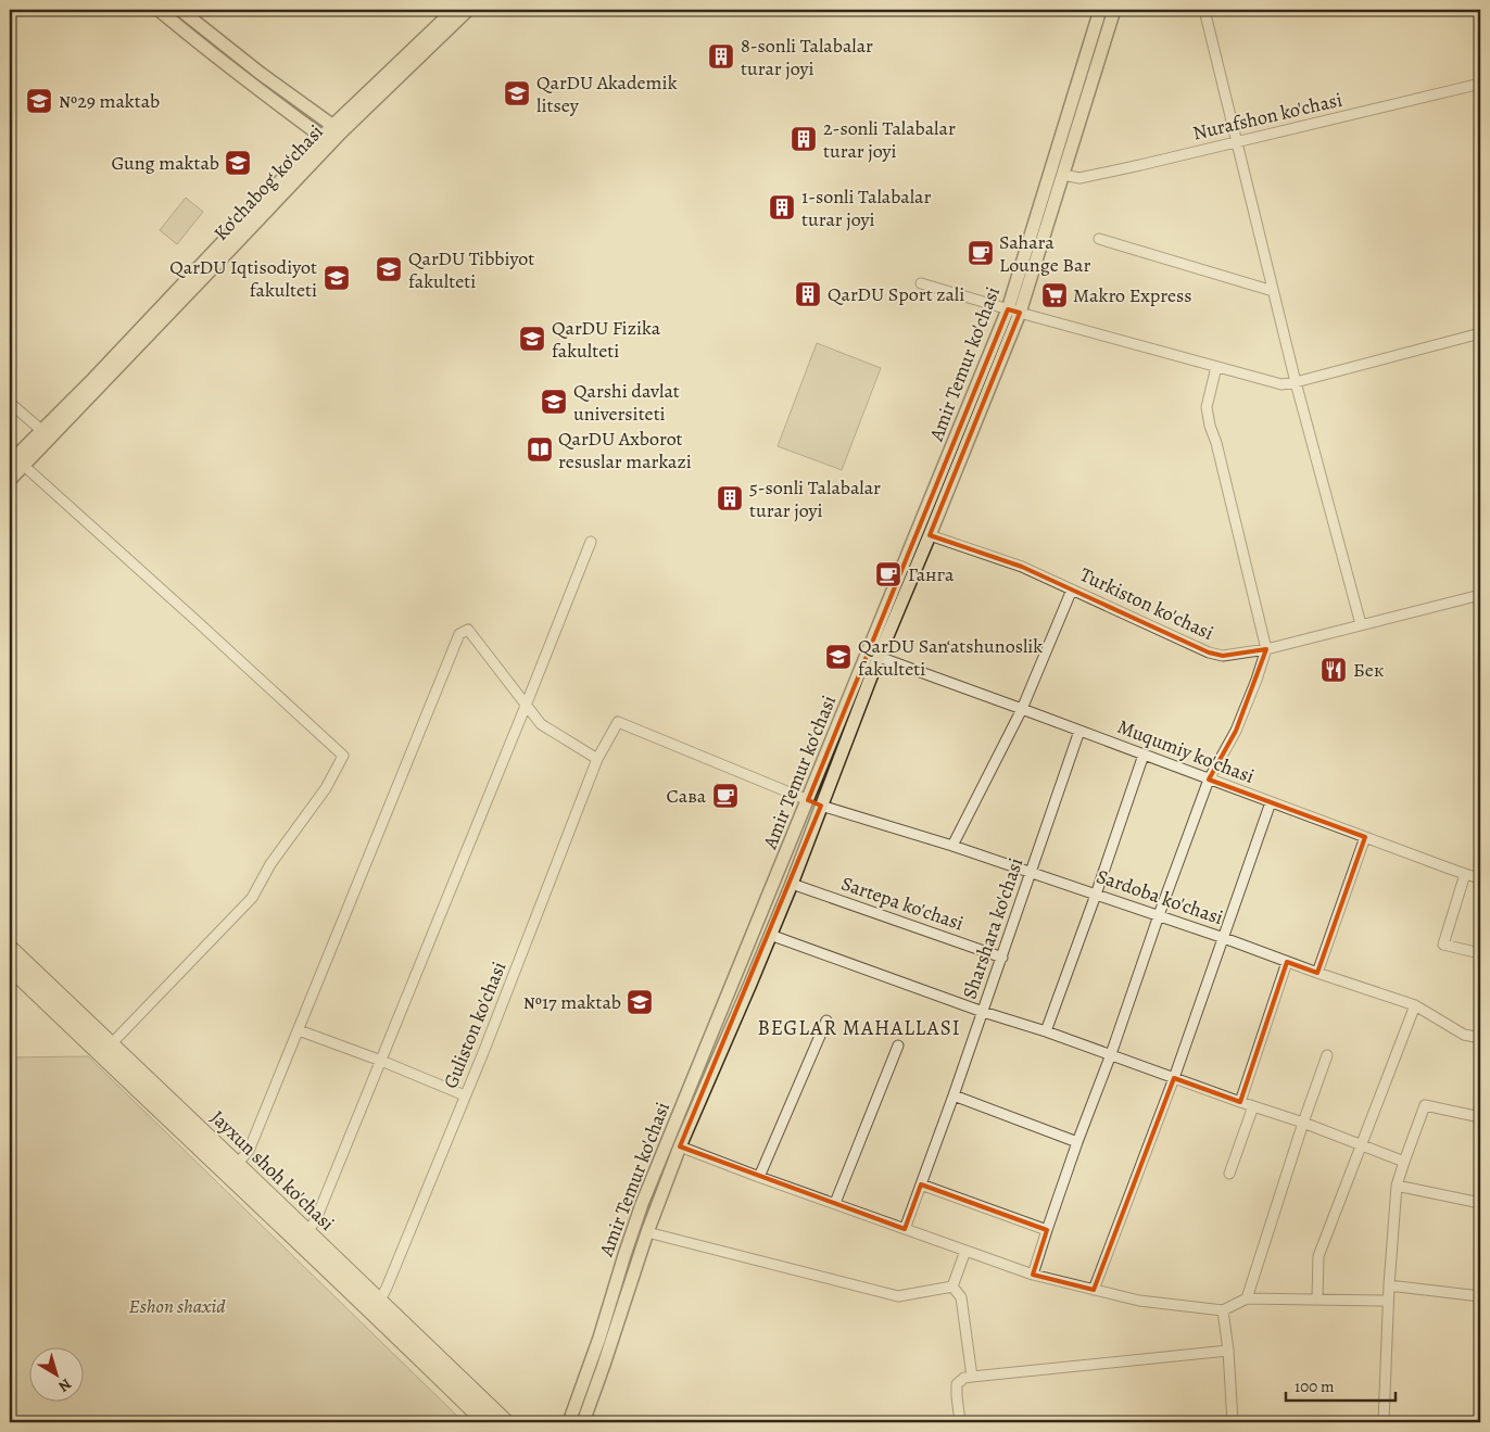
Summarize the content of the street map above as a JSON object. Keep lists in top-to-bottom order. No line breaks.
{"streets":{"highway":["Jayxun shoh ko'chasi"],"main road":["Ko‘chabog‘ ko‘chasi","Amir Temur ko'chasi"],"street":["Nurafshon ko'chasi","Turkiston ko'chasi","Muqumiy ko'chasi","Sardoba ko'chasi","Sartepa ko'chasi","Sharshara ko'chasi","Guliston ko'chasi"]},"crossings":[["Nurafshon ko'chasi","Amir Temur ko'chasi"],["Amir Temur ko'chasi","Turkiston ko'chasi"],["Amir Temur ko'chasi","Muqumiy ko'chasi"],["Amir Temur ko'chasi","Sardoba ko'chasi"],["Amir Temur ko'chasi","Sartepa ko'chasi"],["Amir Temur ko'chasi","Guliston ko'chasi"],["Muqumiy ko'chasi","Sharshara ko'chasi"],["Sardoba ko'chasi","Sharshara ko'chasi"],["Sartepa ko'chasi","Sharshara ko'chasi"],["Guliston ko'chasi","Jayxun shoh ko'chasi"]],"districts":["BEGLAR MAHALLASI"],"parks":["Eshon shaxid"],"places":{"building":["8-sonli Talabalar turar joyi","2-sonli Talabalar turar joyi","1-sonli Talabalar turar joyi","QarDU Sport zali","5-sonli Talabalar turar joyi"],"school or university":["QarDU Akademik litsey","№29 maktab","Gung maktab","QarDU Tibbiyot fakulteti","QarDU Iqtisodiyot fakulteti","QarDU Fizika fakulteti","Qarshi davlat universiteti","QarDU San‘atshunoslik fakulteti","№17 maktab"],"cafe":["Sahara Lounge Bar","Ганга","Сава"],"supermarket":["Makro Express"],"library":["QarDU Axborot resuslar markazi"],"restaurant":["Бек"]},"scale_bar":"100 m","north":"bottom right"}
